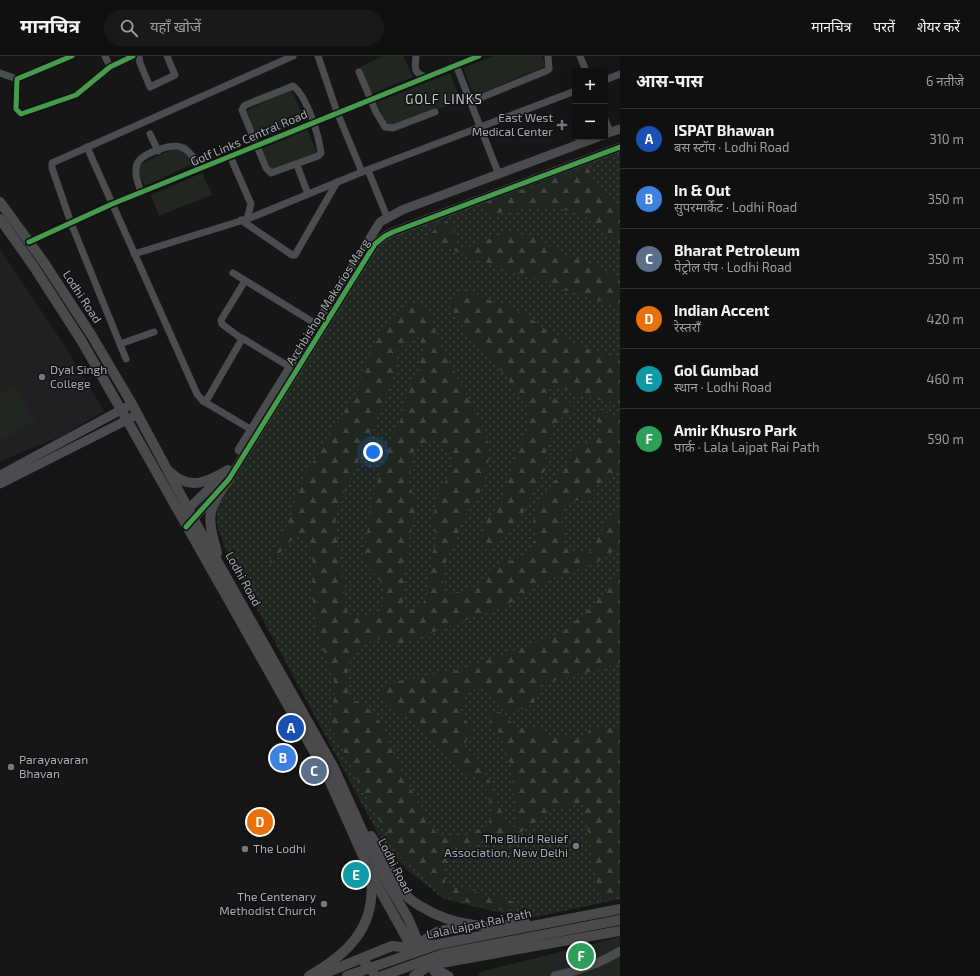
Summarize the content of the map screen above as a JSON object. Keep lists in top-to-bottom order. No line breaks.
{"streets":{"main road":["Lodhi Road","Lala Lajpat Rai Path"],"street":["Golf Links Central Road","Archbishop Makarios Marg"]},"crossings":[["Golf Links Central Road","Lodhi Road"],["Lodhi Road","Archbishop Makarios Marg"]],"districts":["GOLF LINKS"],"places":{"health":["East West Medical Center"],"other":["Dyal Singh College","Parayavaran Bhavan","The Blind Relief Association, New Delhi","The Lodhi","The Centenary Methodist Church"]},"page":{"header":"मानचित्र","search":"यहाँ खोजें","nav":["मानचित्र","परतें","शेयर करें"],"heading":["आस-पास","6 नतीजे"],"map_buttons":["+","−"],"list":[{"mark":"A","name":"ISPAT Bhawan","note":"बस स्टॉप · Lodhi Road","value":"310 m"},{"mark":"B","name":"In & Out","note":"सुपरमार्केट · Lodhi Road","value":"350 m"},{"mark":"C","name":"Bharat Petroleum","note":"पेट्रोल पंप · Lodhi Road","value":"350 m"},{"mark":"D","name":"Indian Accent","note":"रेस्तराँ","value":"420 m"},{"mark":"E","name":"Gol Gumbad","note":"स्थान · Lodhi Road","value":"460 m"},{"mark":"F","name":"Amir Khusro Park","note":"पार्क · Lala Lajpat Rai Path","value":"590 m"}],"pins":["A","B","C","D","E","F"]}}
